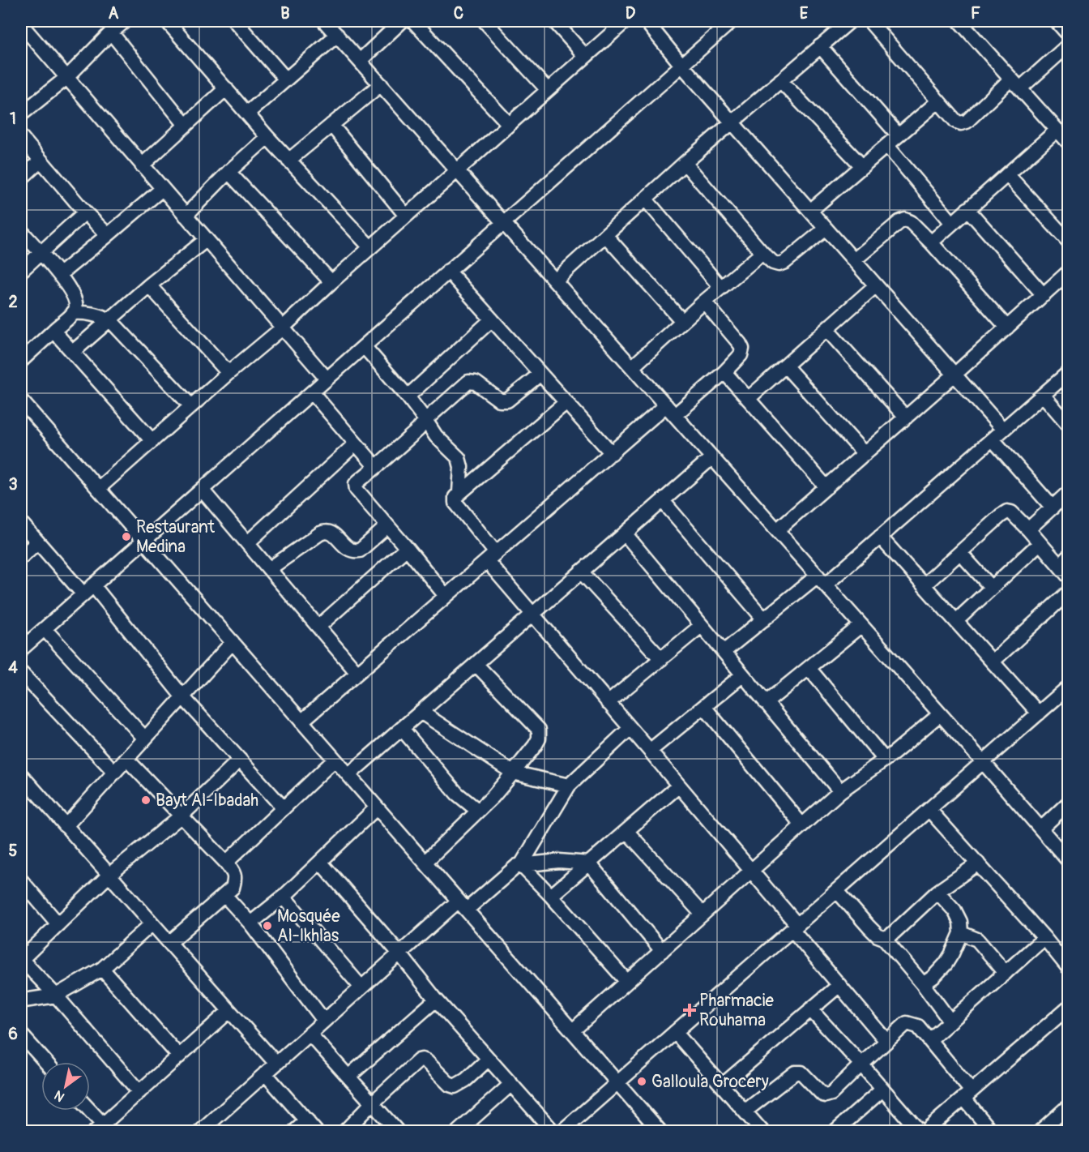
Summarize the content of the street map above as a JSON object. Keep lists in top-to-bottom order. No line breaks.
{"places":{"other":["Restaurant Medina","Bayt Al-Ibadah","Mosquée Al-Ikhlas","Galloula Grocery"],"health":["Pharmacie Rouhama"]},"north":"bottom left","grid":{"columns":["A","B","C","D","E","F"],"rows":["1","2","3","4","5","6"]}}
